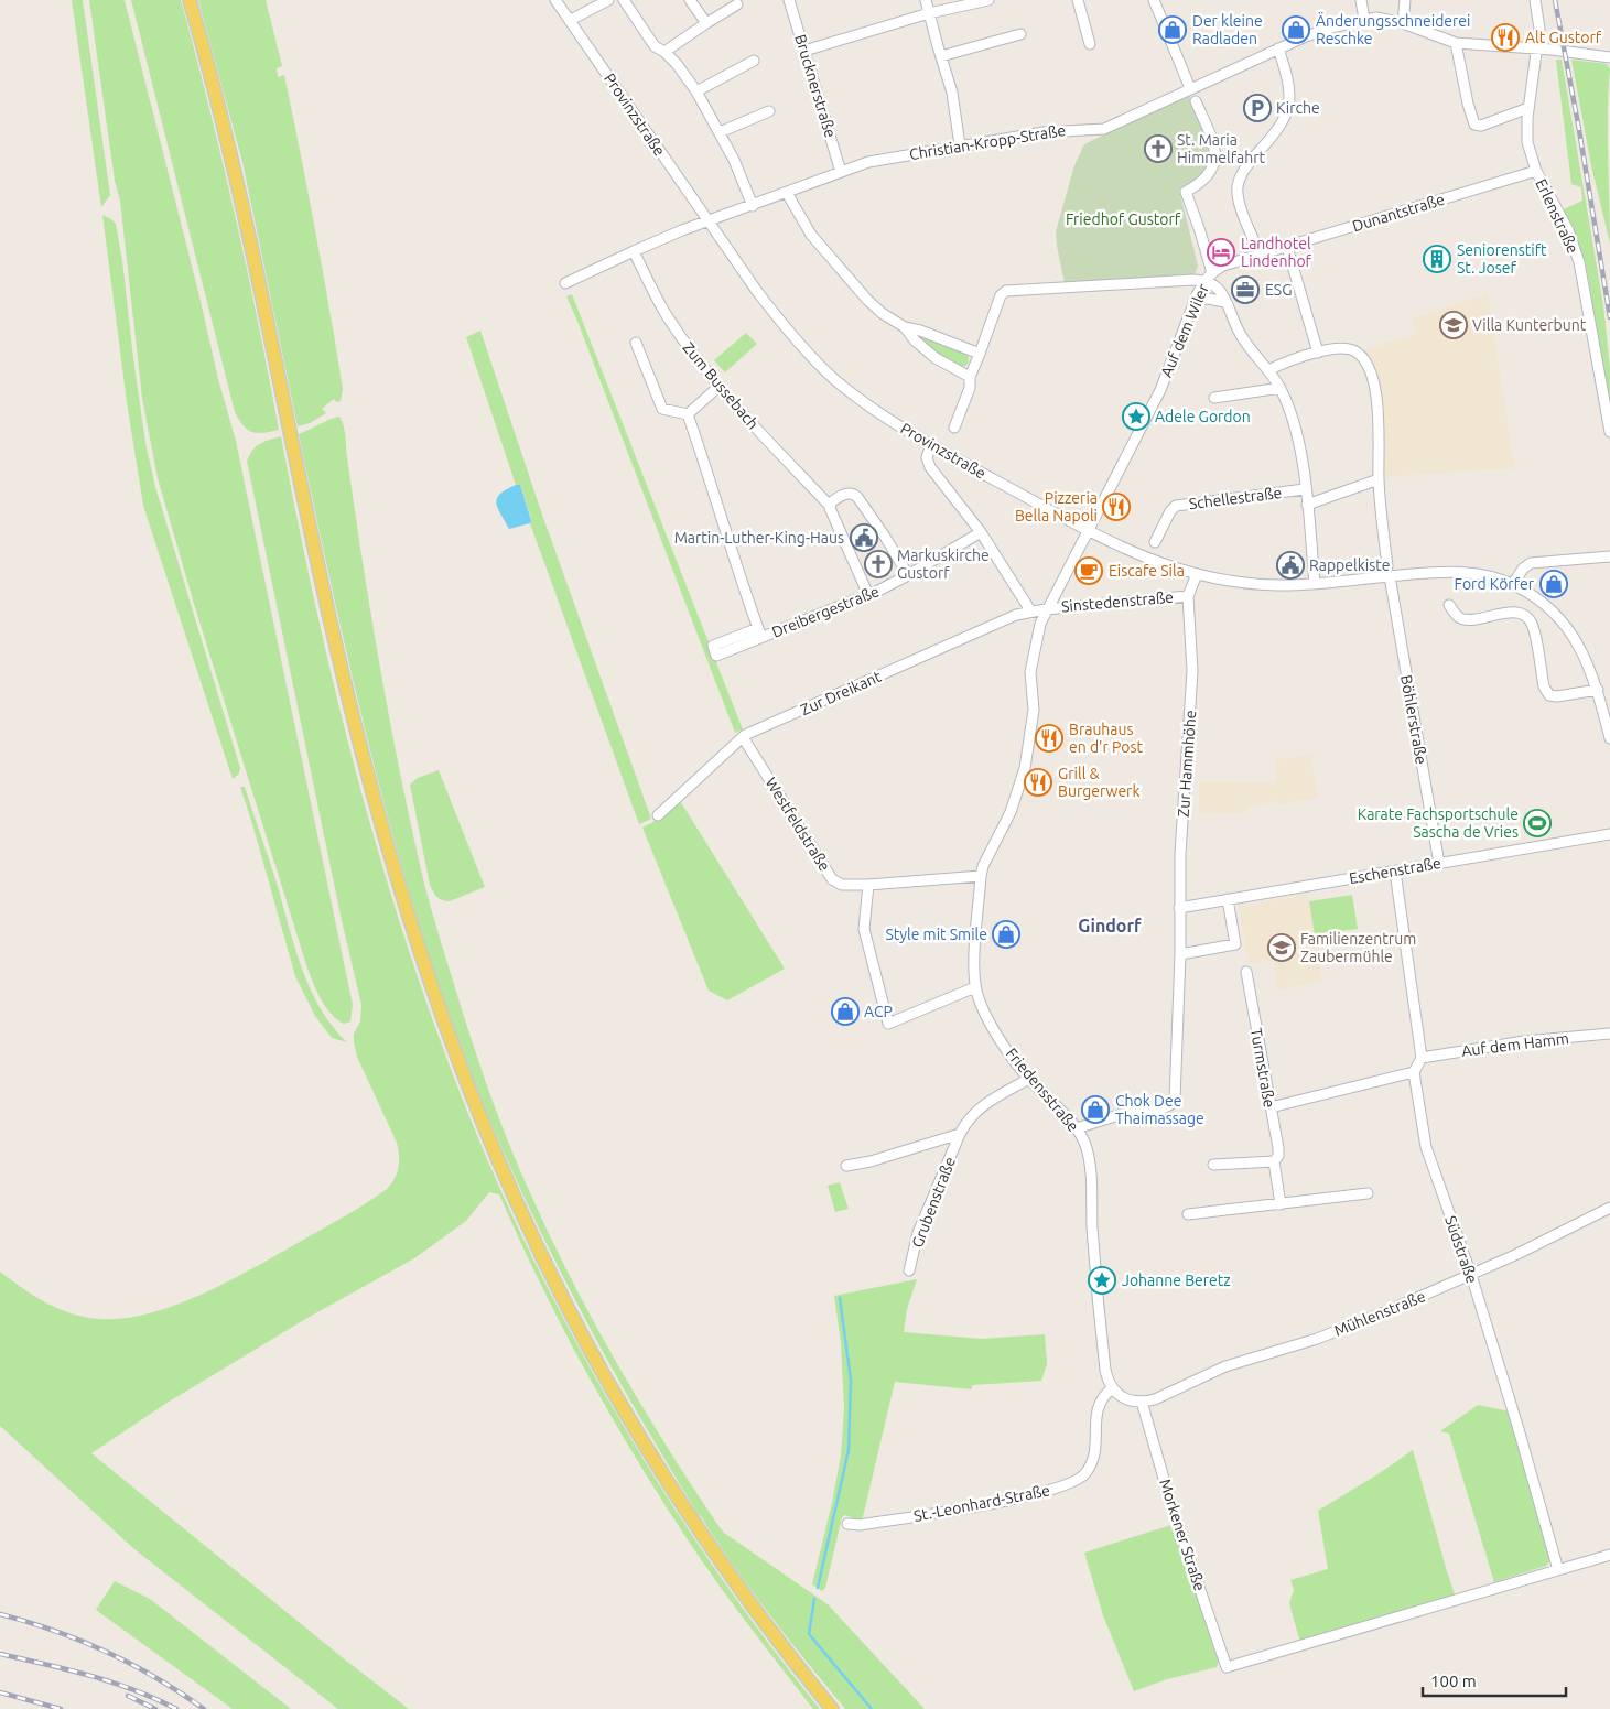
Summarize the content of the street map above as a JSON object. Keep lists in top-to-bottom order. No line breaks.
{"streets":{"street":["Brucknerstraße","Provinzstraße","Christian-Kropp-Straße","Dunantstraße","Erlenstraße","Auf dem Wiler","Zum Bussebach","Schellestraße","Sinstedenstraße","Dreibergestraße","Zur Dreikant","Böhlerstraße","Zur Hammhöhe","Westfeldstraße","Eschenstraße","Auf dem Hamm","Turmstraße","Friedensstraße","Grubenstraße","Südstraße","Mühlenstraße","St.-Leonhard-Straße","Morkener Straße"]},"crossings":[["Brucknerstraße","Christian-Kropp-Straße"],["Provinzstraße","Christian-Kropp-Straße"],["Provinzstraße","Auf dem Wiler"],["Provinzstraße","Böhlerstraße"],["Provinzstraße","Zur Hammhöhe"],["Christian-Kropp-Straße","Erlenstraße"],["Christian-Kropp-Straße","Zum Bussebach"],["Dunantstraße","Erlenstraße"],["Dunantstraße","Auf dem Wiler"],["Auf dem Wiler","Sinstedenstraße"],["Auf dem Wiler","Zur Dreikant"],["Auf dem Wiler","Friedensstraße"],["Sinstedenstraße","Zur Dreikant"],["Sinstedenstraße","Zur Hammhöhe"],["Sinstedenstraße","Friedensstraße"],["Zur Dreikant","Westfeldstraße"],["Zur Dreikant","Friedensstraße"],["Böhlerstraße","Eschenstraße"],["Zur Hammhöhe","Eschenstraße"],["Zur Hammhöhe","Friedensstraße"],["Westfeldstraße","Friedensstraße"],["Friedensstraße","Grubenstraße"],["Friedensstraße","St.-Leonhard-Straße"],["Südstraße","Mühlenstraße"],["Südstraße","Morkener Straße"],["Mühlenstraße","Morkener Straße"]],"districts":["Gindorf"],"parks":["Friedhof Gustorf"],"places":{"shop":["Der kleine Radladen","Änderungsschneiderei Reschke","Ford Körfer","Style mit Smile","ACP","Chok Dee Thaimassage"],"restaurant":["Alt Gustorf","Pizzeria Bella Napoli","Brauhaus en d'r Post","Grill & Burgerwerk"],"parking":["Kirche"],"church":["St. Maria Himmelfahrt","Markuskirche Gustorf"],"hotel":["Landhotel Lindenhof"],"building":["Seniorenstift St. Josef"],"office":["ESG"],"school or university":["Villa Kunterbunt","Familienzentrum Zaubermühle"],"place":["Adele Gordon","Johanne Beretz"],"public building":["Martin-Luther-King-Haus","Rappelkiste"],"cafe":["Eiscafe Sila"],"sports":["Karate Fachsportschule Sascha de Vries"]},"scale_bar":"100 m"}
